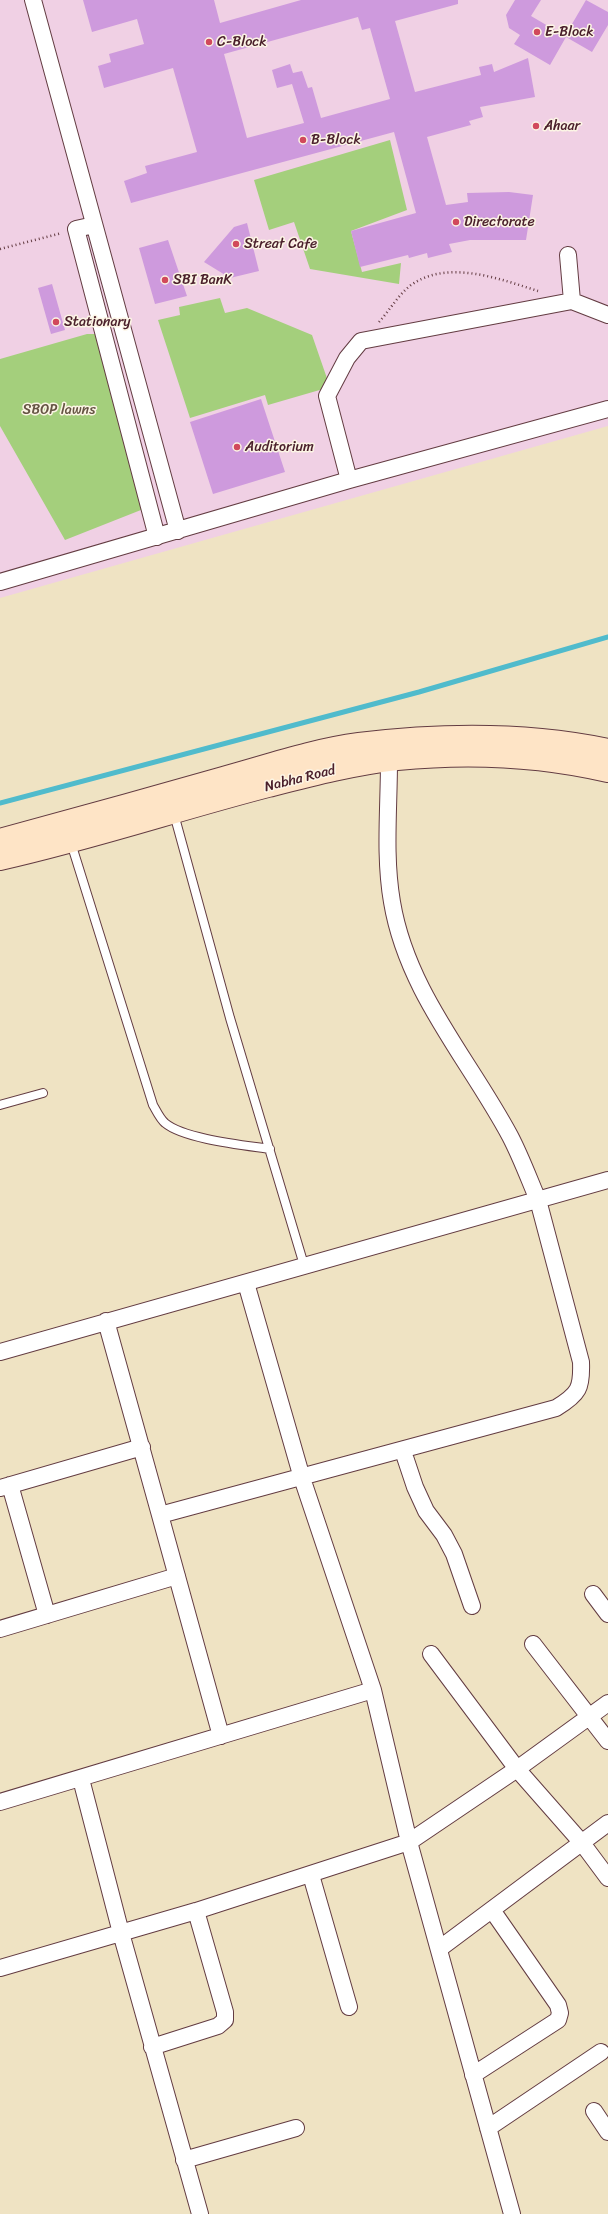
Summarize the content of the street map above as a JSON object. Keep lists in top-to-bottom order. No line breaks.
{"streets":{"main road":["Nabha Road"]},"parks":["SBOP lawns"],"places":["E-Block","C-Block","Ahaar","B-Block","Directorate","Streat Cafe","SBI BanK","Stationary","Auditorium"]}
